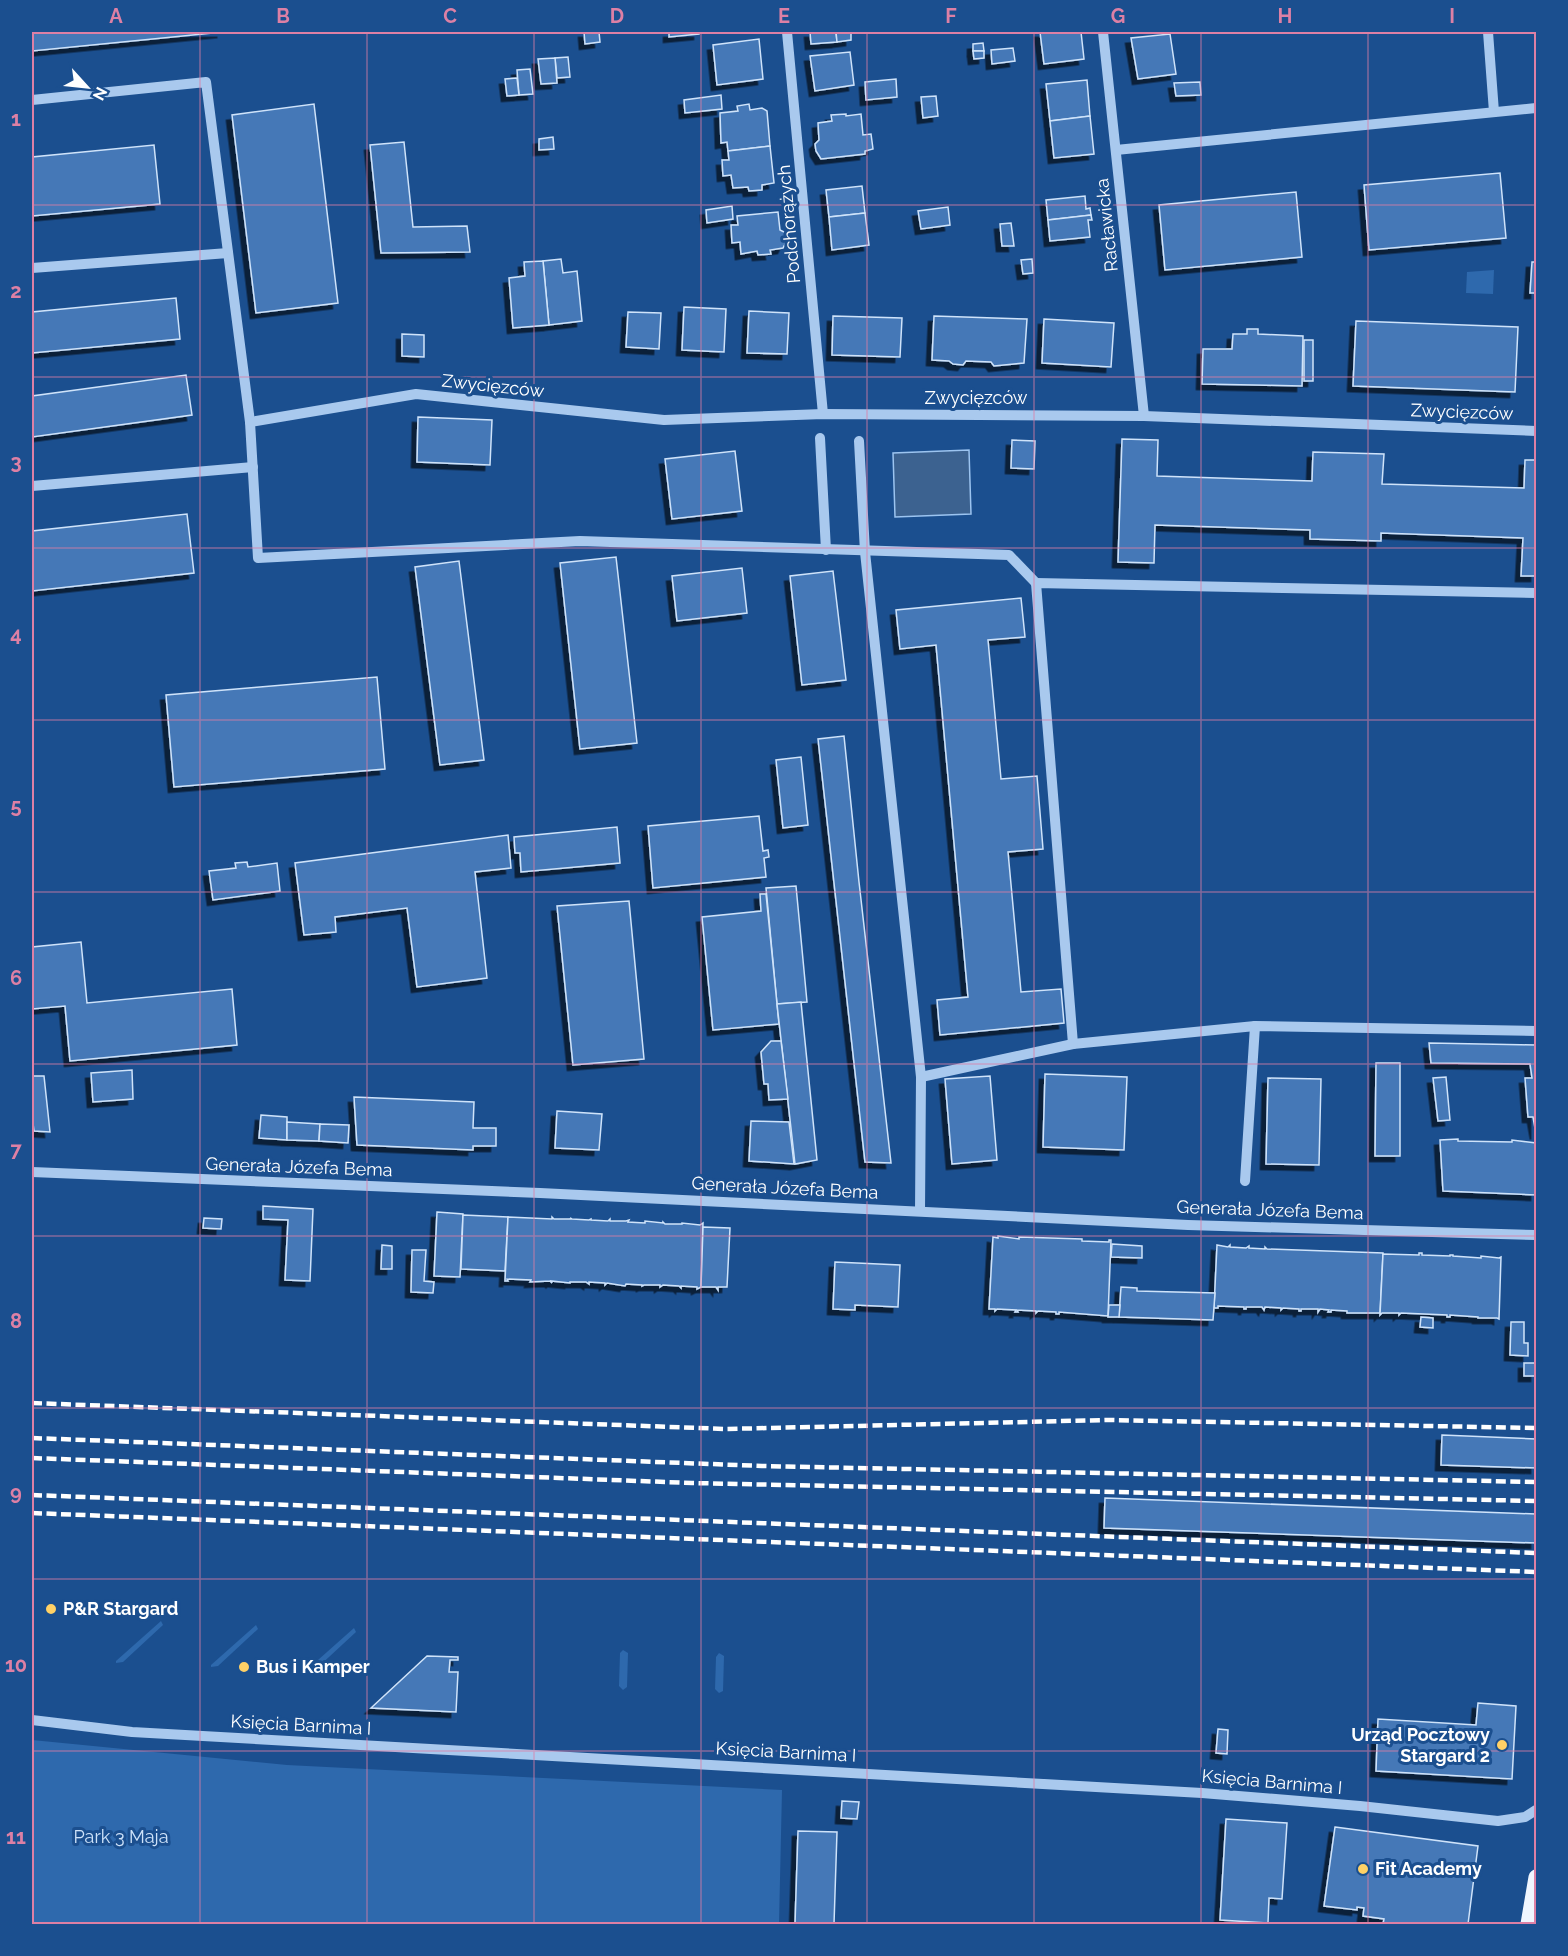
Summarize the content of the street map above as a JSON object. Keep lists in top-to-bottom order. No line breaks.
{"streets":{"street":["Podchorążych","Racławicka","Zwycięzców","Generała Józefa Bema","Księcia Barnima I"]},"crossings":[["Podchorążych","Zwycięzców"],["Racławicka","Zwycięzców"]],"parks":["Park 3 Maja"],"places":["P&R Stargard","Bus i Kamper","Urząd Pocztowy Stargard 2","Fit Academy"],"north":"bottom right","grid":{"columns":["A","B","C","D","E","F","G","H","I"],"rows":["1","2","3","4","5","6","7","8","9","10","11"]}}
